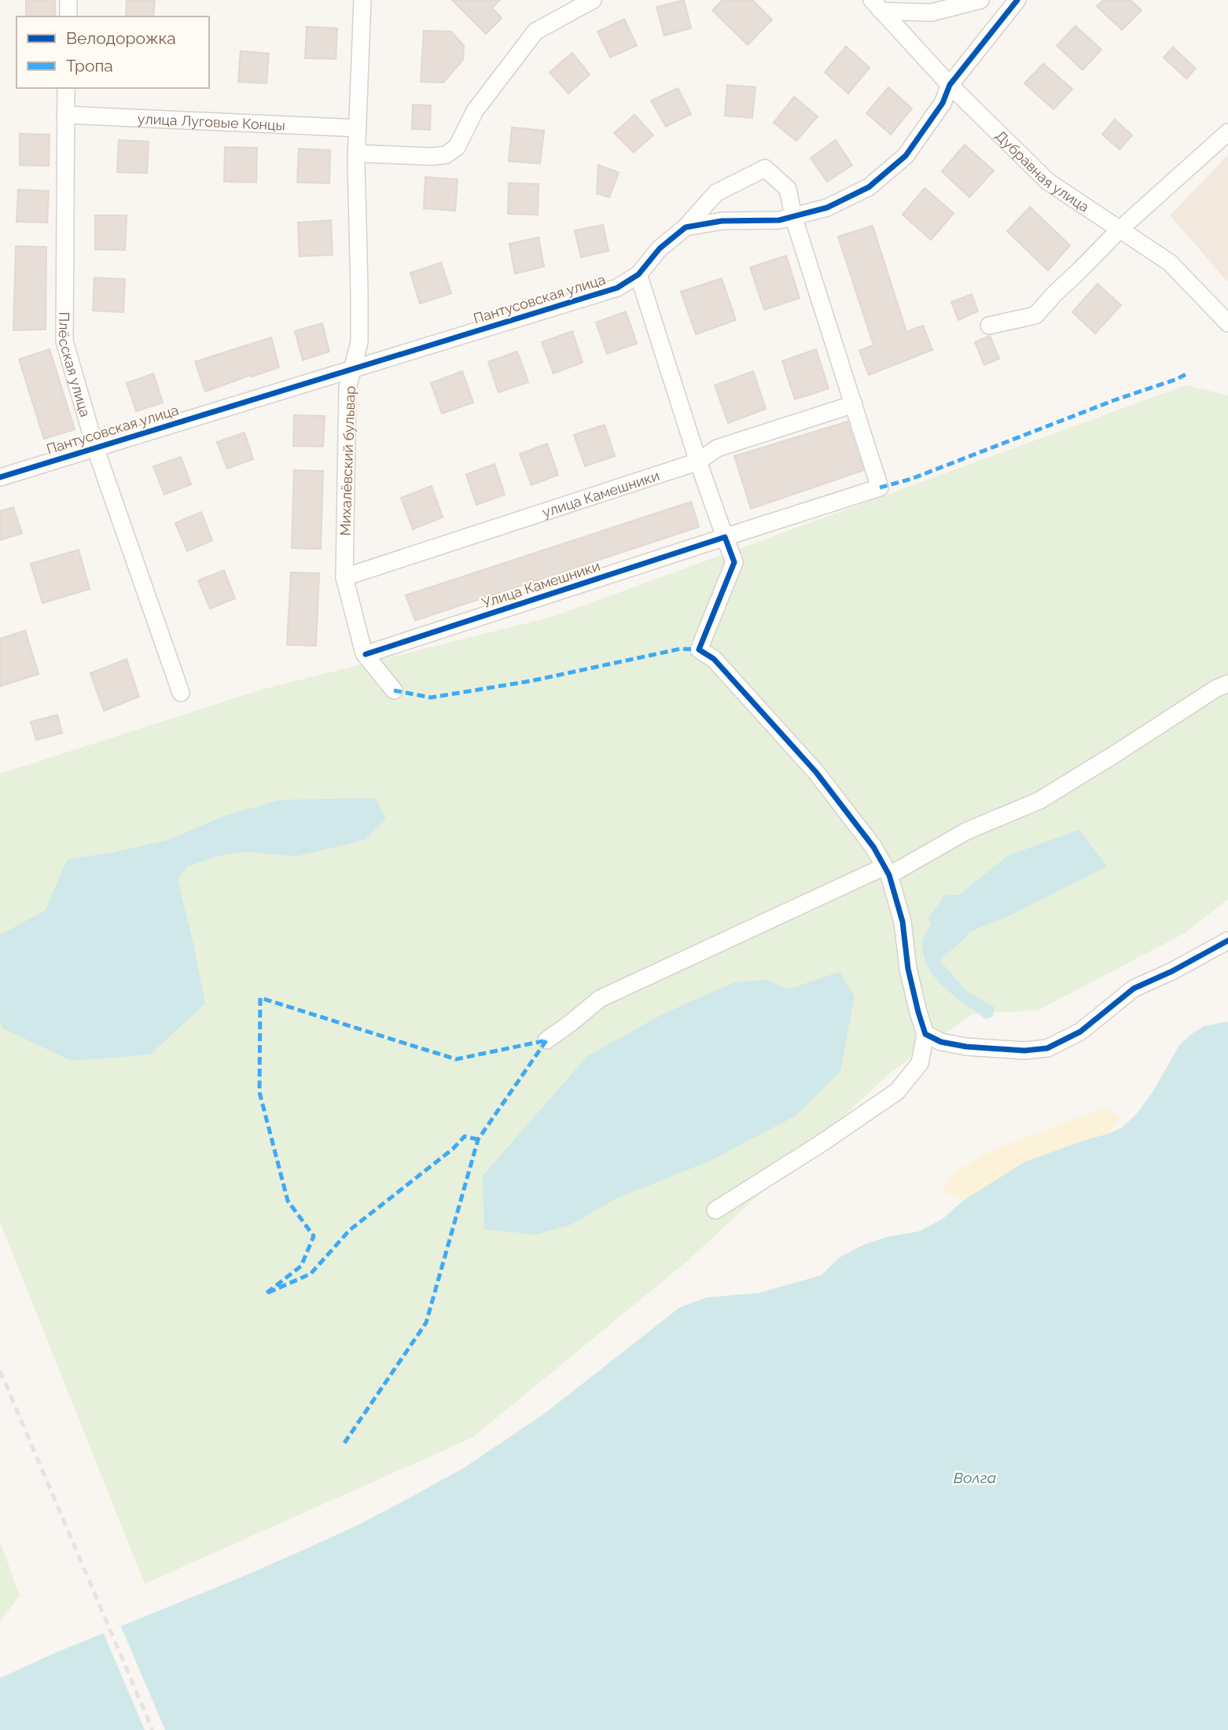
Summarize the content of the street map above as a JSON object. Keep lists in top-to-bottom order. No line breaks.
{"streets":{"street":["улица Луговые Концы","Дубравная улица","Пантусовская улица","Плёсская улица","Михалёвский бульвар","улица Камешники","Улица Камешники"]},"crossings":[["улица Луговые Концы","Плёсская улица"],["улица Луговые Концы","Михалёвский бульвар"],["Дубравная улица","Пантусовская улица"],["Пантусовская улица","Плёсская улица"],["Пантусовская улица","Михалёвский бульвар"],["Михалёвский бульвар","улица Камешники"],["Михалёвский бульвар","Улица Камешники"],["улица Камешники","Улица Камешники"]],"water":["Волга"],"legend":["Велодорожка","Тропа"]}
